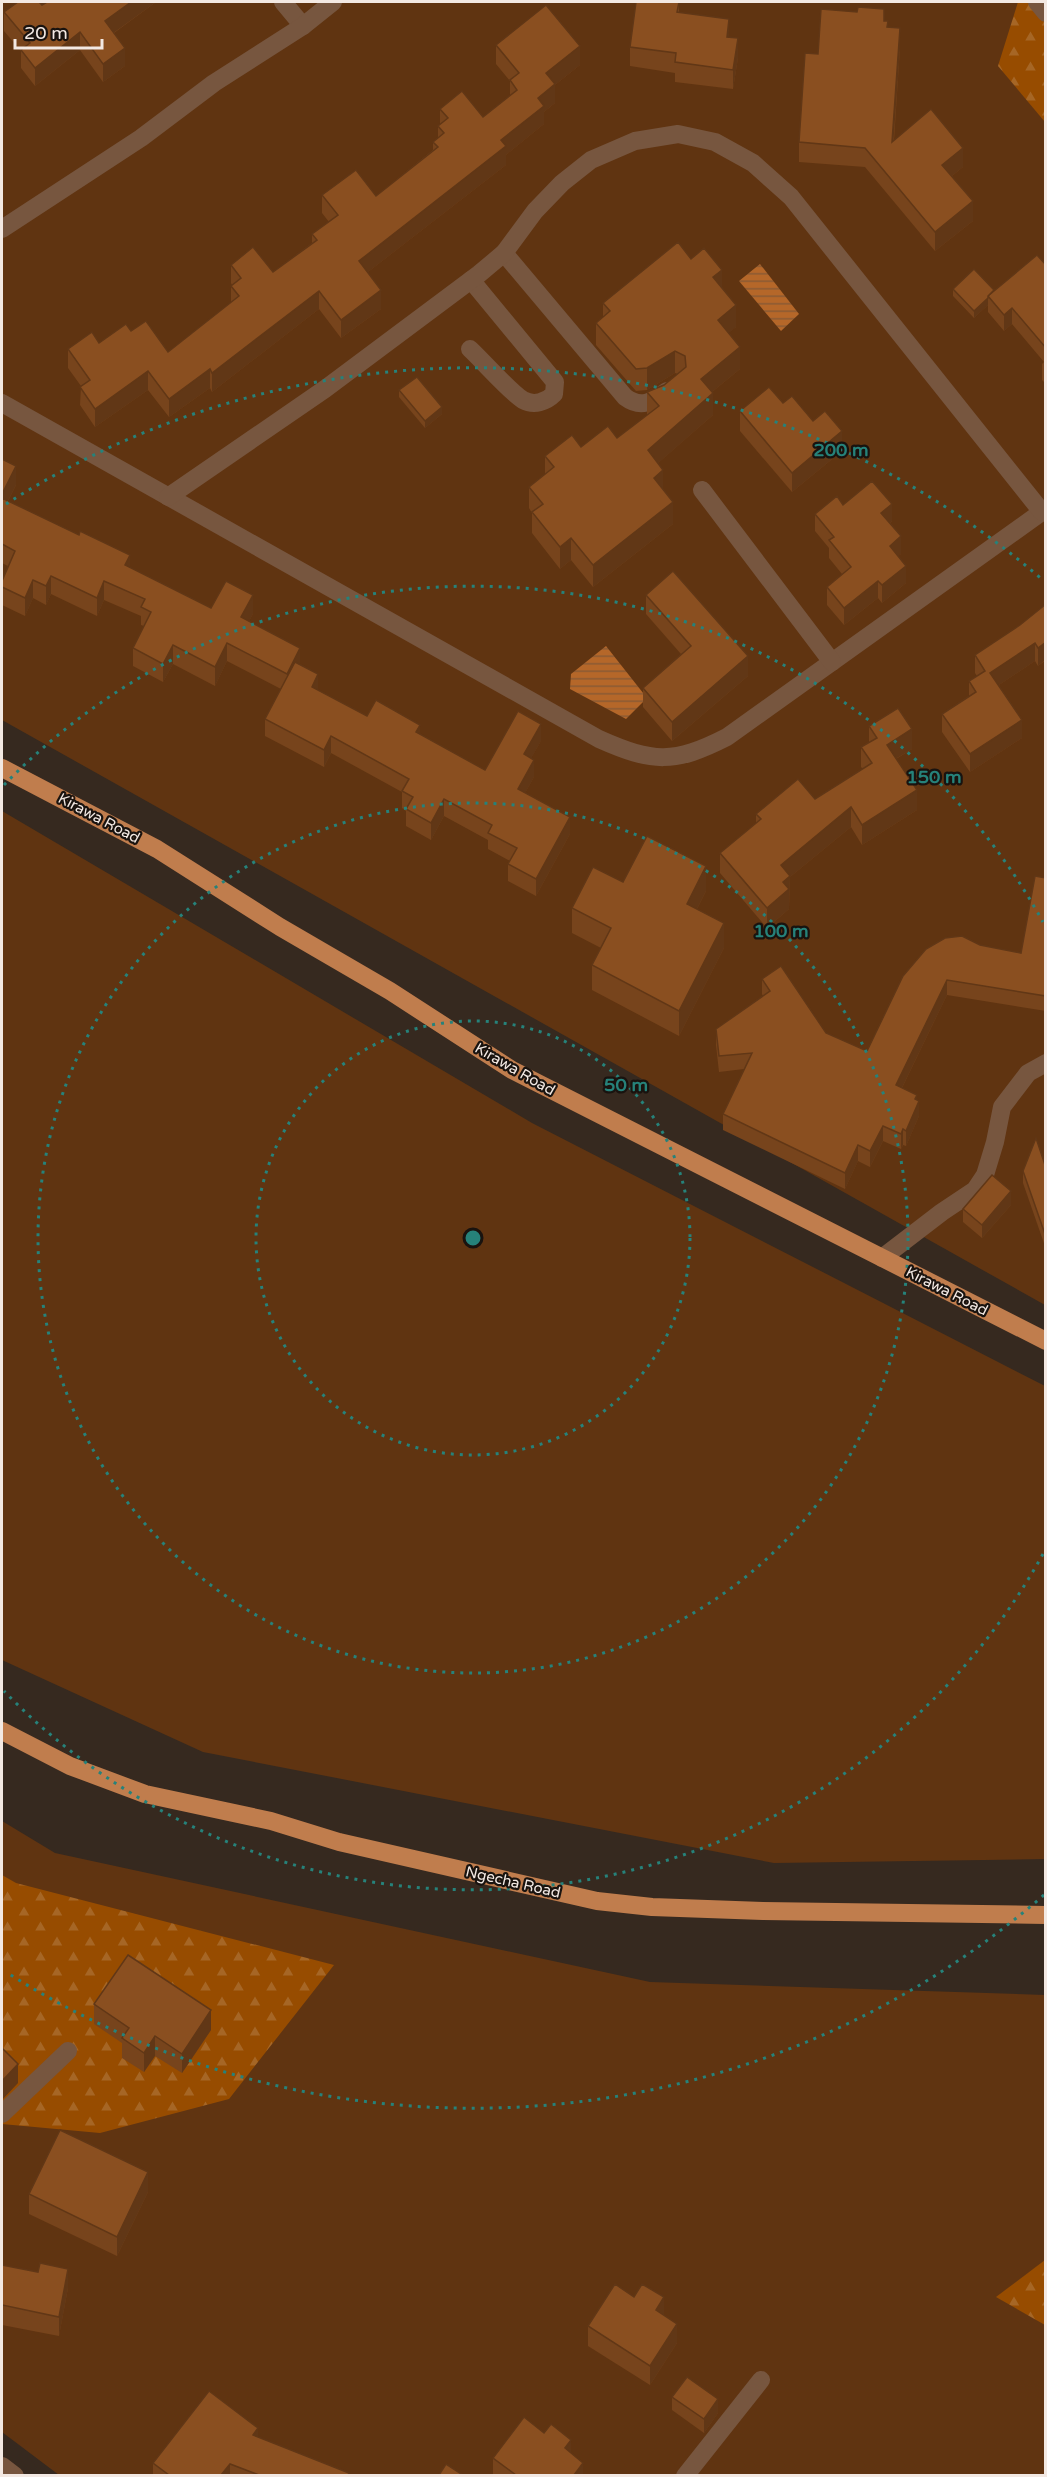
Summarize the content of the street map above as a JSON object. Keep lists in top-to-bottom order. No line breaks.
{"streets":{"main road":["Kirawa Road","Ngecha Road"]},"scale_bar":"20 m","rings":["200 m","150 m","100 m","50 m"]}
